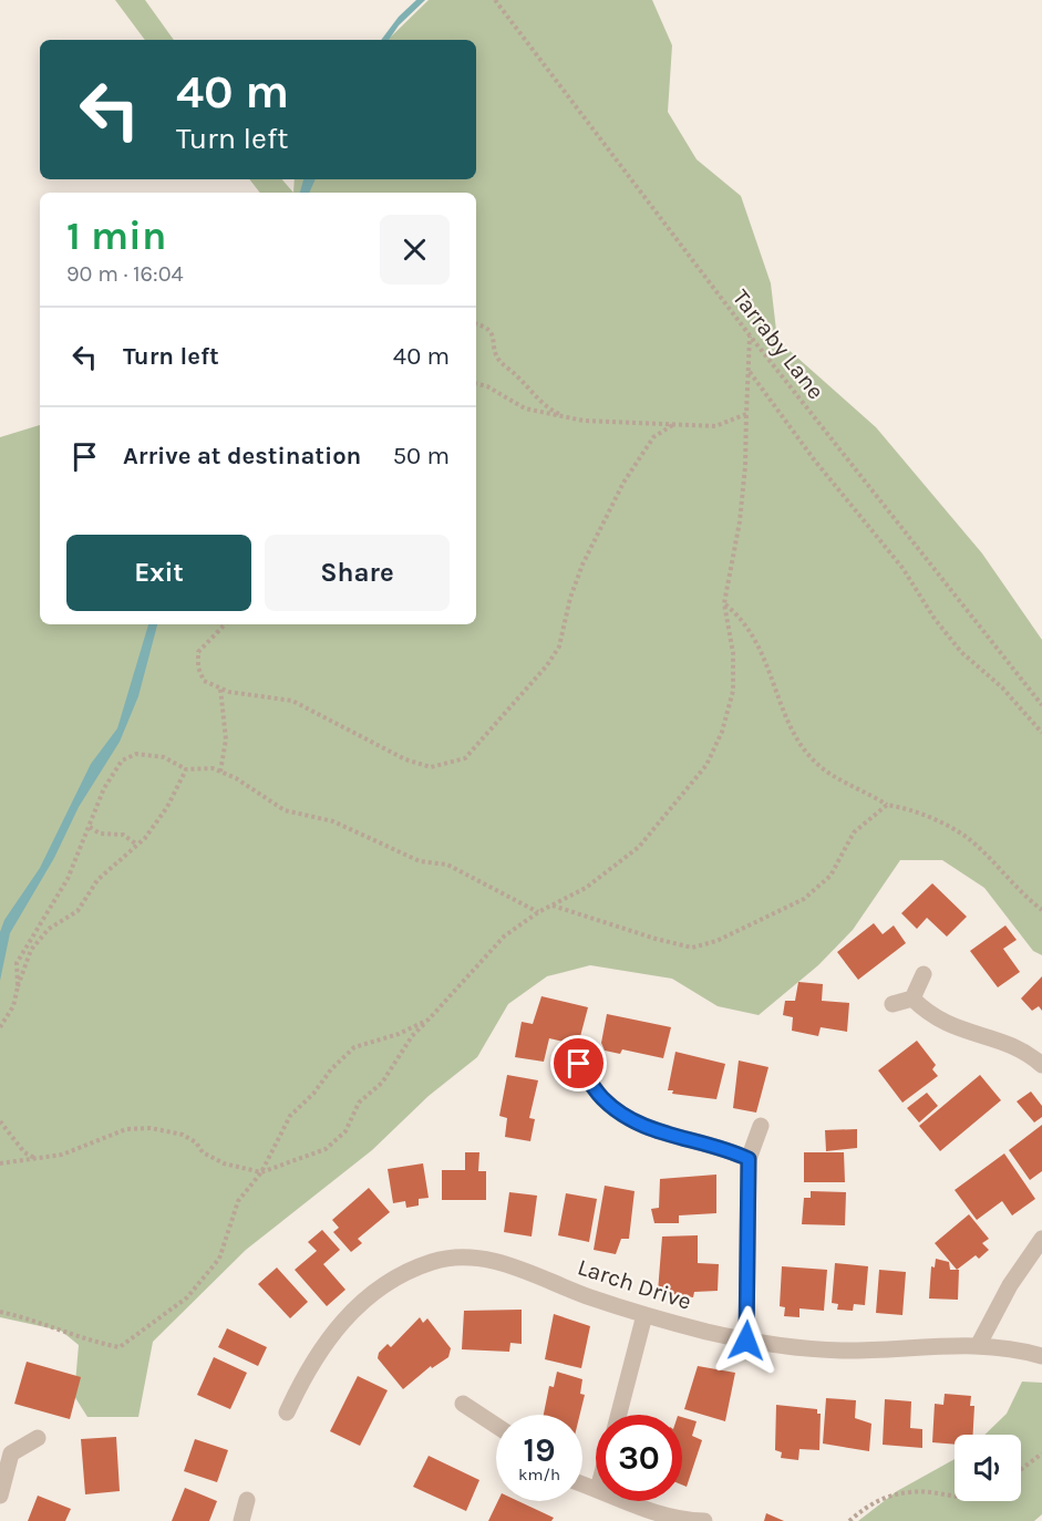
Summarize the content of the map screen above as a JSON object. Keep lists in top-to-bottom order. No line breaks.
{"streets":{"street":["Larch Drive"],"path":["Tarraby Lane"]},"page":{"turn":["40 m","Turn left"],"heading":["1 min","90 m · 16:04"],"list":[{"name":"Turn left","value":"40 m"},{"name":"Arrive at destination","value":"50 m"}],"buttons":["Exit","Share"],"speed":"19 km/h","limit":"30"}}
